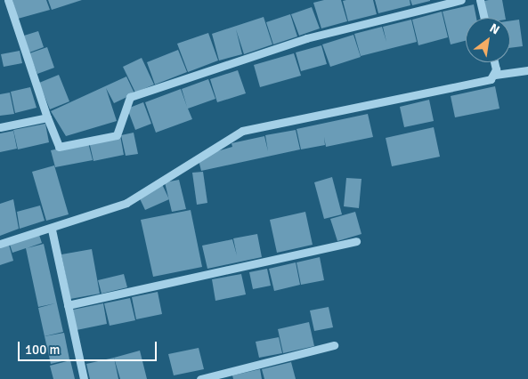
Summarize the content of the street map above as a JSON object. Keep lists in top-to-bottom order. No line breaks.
{"scale_bar":"100 m","north":"top right"}
